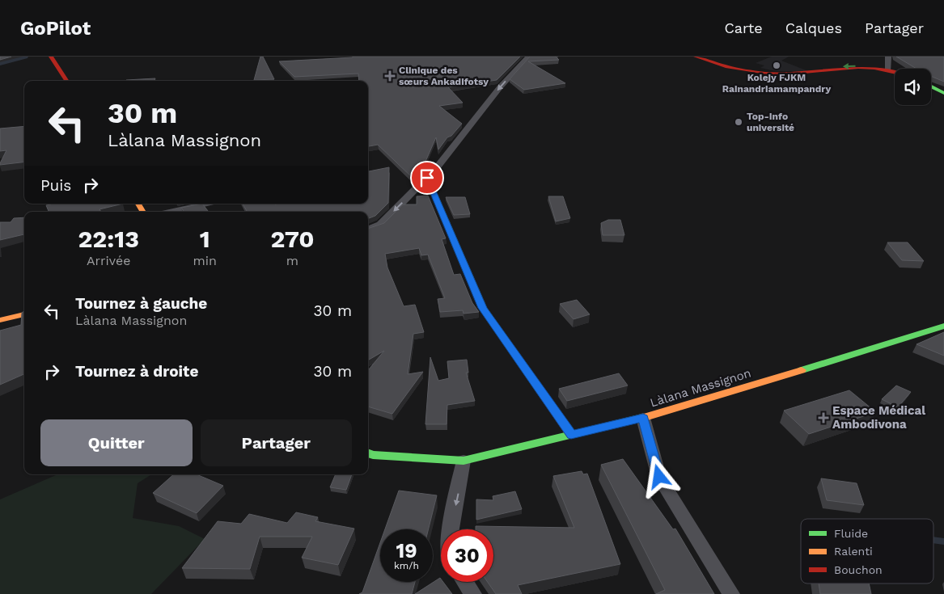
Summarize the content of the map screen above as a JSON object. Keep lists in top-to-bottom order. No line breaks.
{"streets":{"street":["Làlana Massignon"]},"places":{"other":["Kolejy FJKM Rainandriamampandry","Top-Info université"],"health":["Clinique des sœurs Ankadifotsy","Espace Médical Ambodivona"]},"legend":["Fluide","Ralenti","Bouchon"],"page":{"header":"GoPilot","nav":["Carte","Calques","Partager"],"turn":["30 m","Làlana Massignon"],"then":"Puis","eta":["22:13","Arrivée","1","min","270","m"],"list":[{"name":"Tournez à gauche","note":"Làlana Massignon","value":"30 m"},{"name":"Tournez à droite","value":"30 m"}],"buttons":["Quitter","Partager"],"speed":"19 km/h","limit":"30"}}
